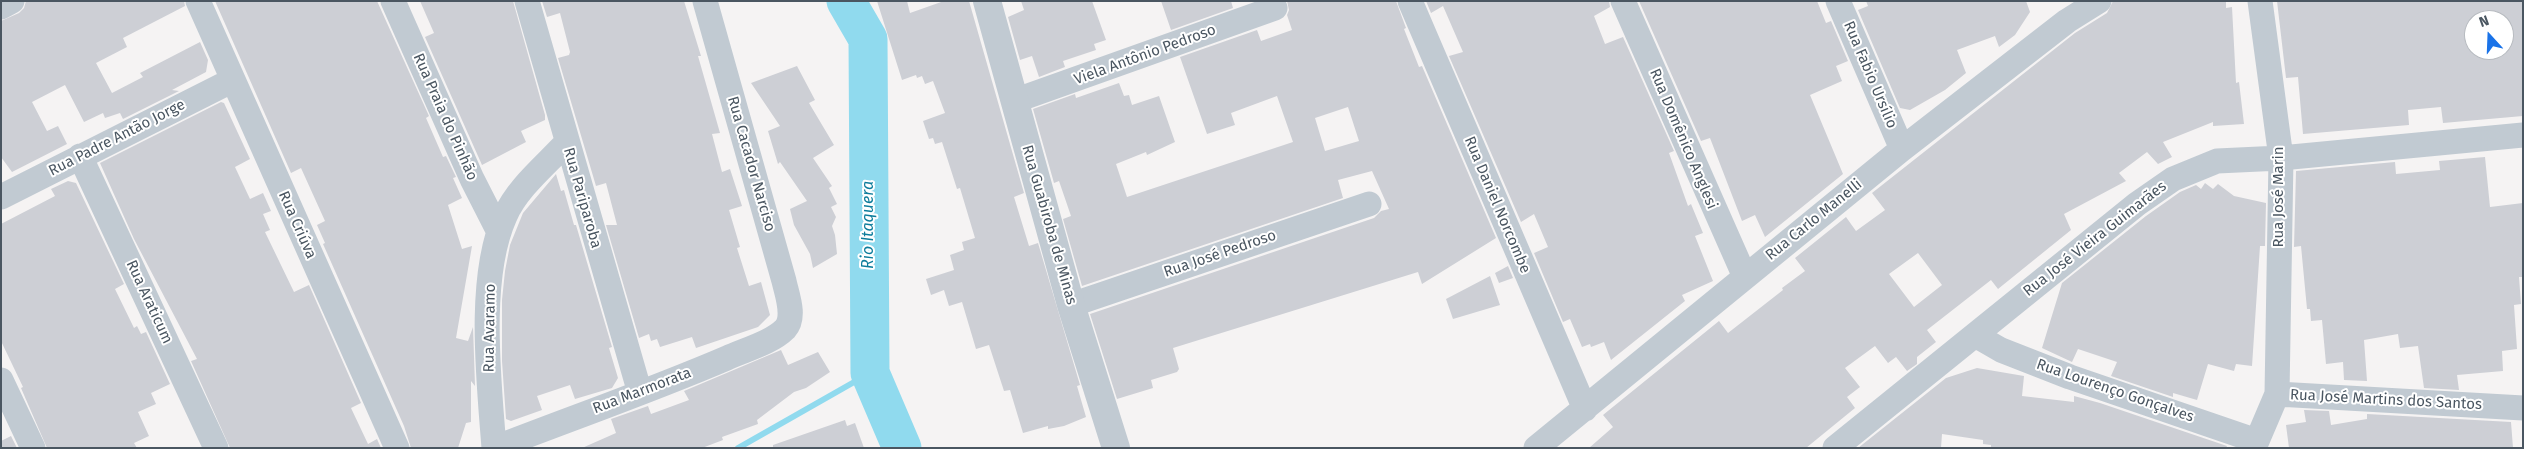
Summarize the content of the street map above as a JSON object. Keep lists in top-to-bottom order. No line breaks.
{"streets":{"street":["Viela Antônio Pedroso","Rua Fabio Ursílio","Rua Praia do Pinhão","Rua Padre Antão Jorge","Rua Domênico Anglesi","Rua Cacador Narciso","Rua José Marin","Rua Pariparoba","Rua Daniel Norcombe","Rua Carlo Manelli","Rua Criúva","Rua Guabiroba de Minas","Rua José Vieira Guimarães","Rua José Pedroso","Rua Araticum","Rua Avaramo","Rua Marmorata","Rua Lourenço Gonçalves","Rua José Martins dos Santos"]},"crossings":[["Viela Antônio Pedroso","Rua Guabiroba de Minas"],["Rua Fabio Ursílio","Rua Carlo Manelli"],["Rua Praia do Pinhão","Rua Avaramo"],["Rua Padre Antão Jorge","Rua Criúva"],["Rua Padre Antão Jorge","Rua Araticum"],["Rua Domênico Anglesi","Rua Carlo Manelli"],["Rua Cacador Narciso","Rua Marmorata"],["Rua José Marin","Rua José Vieira Guimarães"],["Rua José Marin","Rua José Martins dos Santos"],["Rua Pariparoba","Rua Avaramo"],["Rua Pariparoba","Rua Marmorata"],["Rua Daniel Norcombe","Rua Carlo Manelli"],["Rua Guabiroba de Minas","Rua José Pedroso"],["Rua José Vieira Guimarães","Rua Lourenço Gonçalves"],["Rua Avaramo","Rua Marmorata"],["Rua Lourenço Gonçalves","Rua José Martins dos Santos"]],"water":["Rio Itaquera"],"north":"top"}
